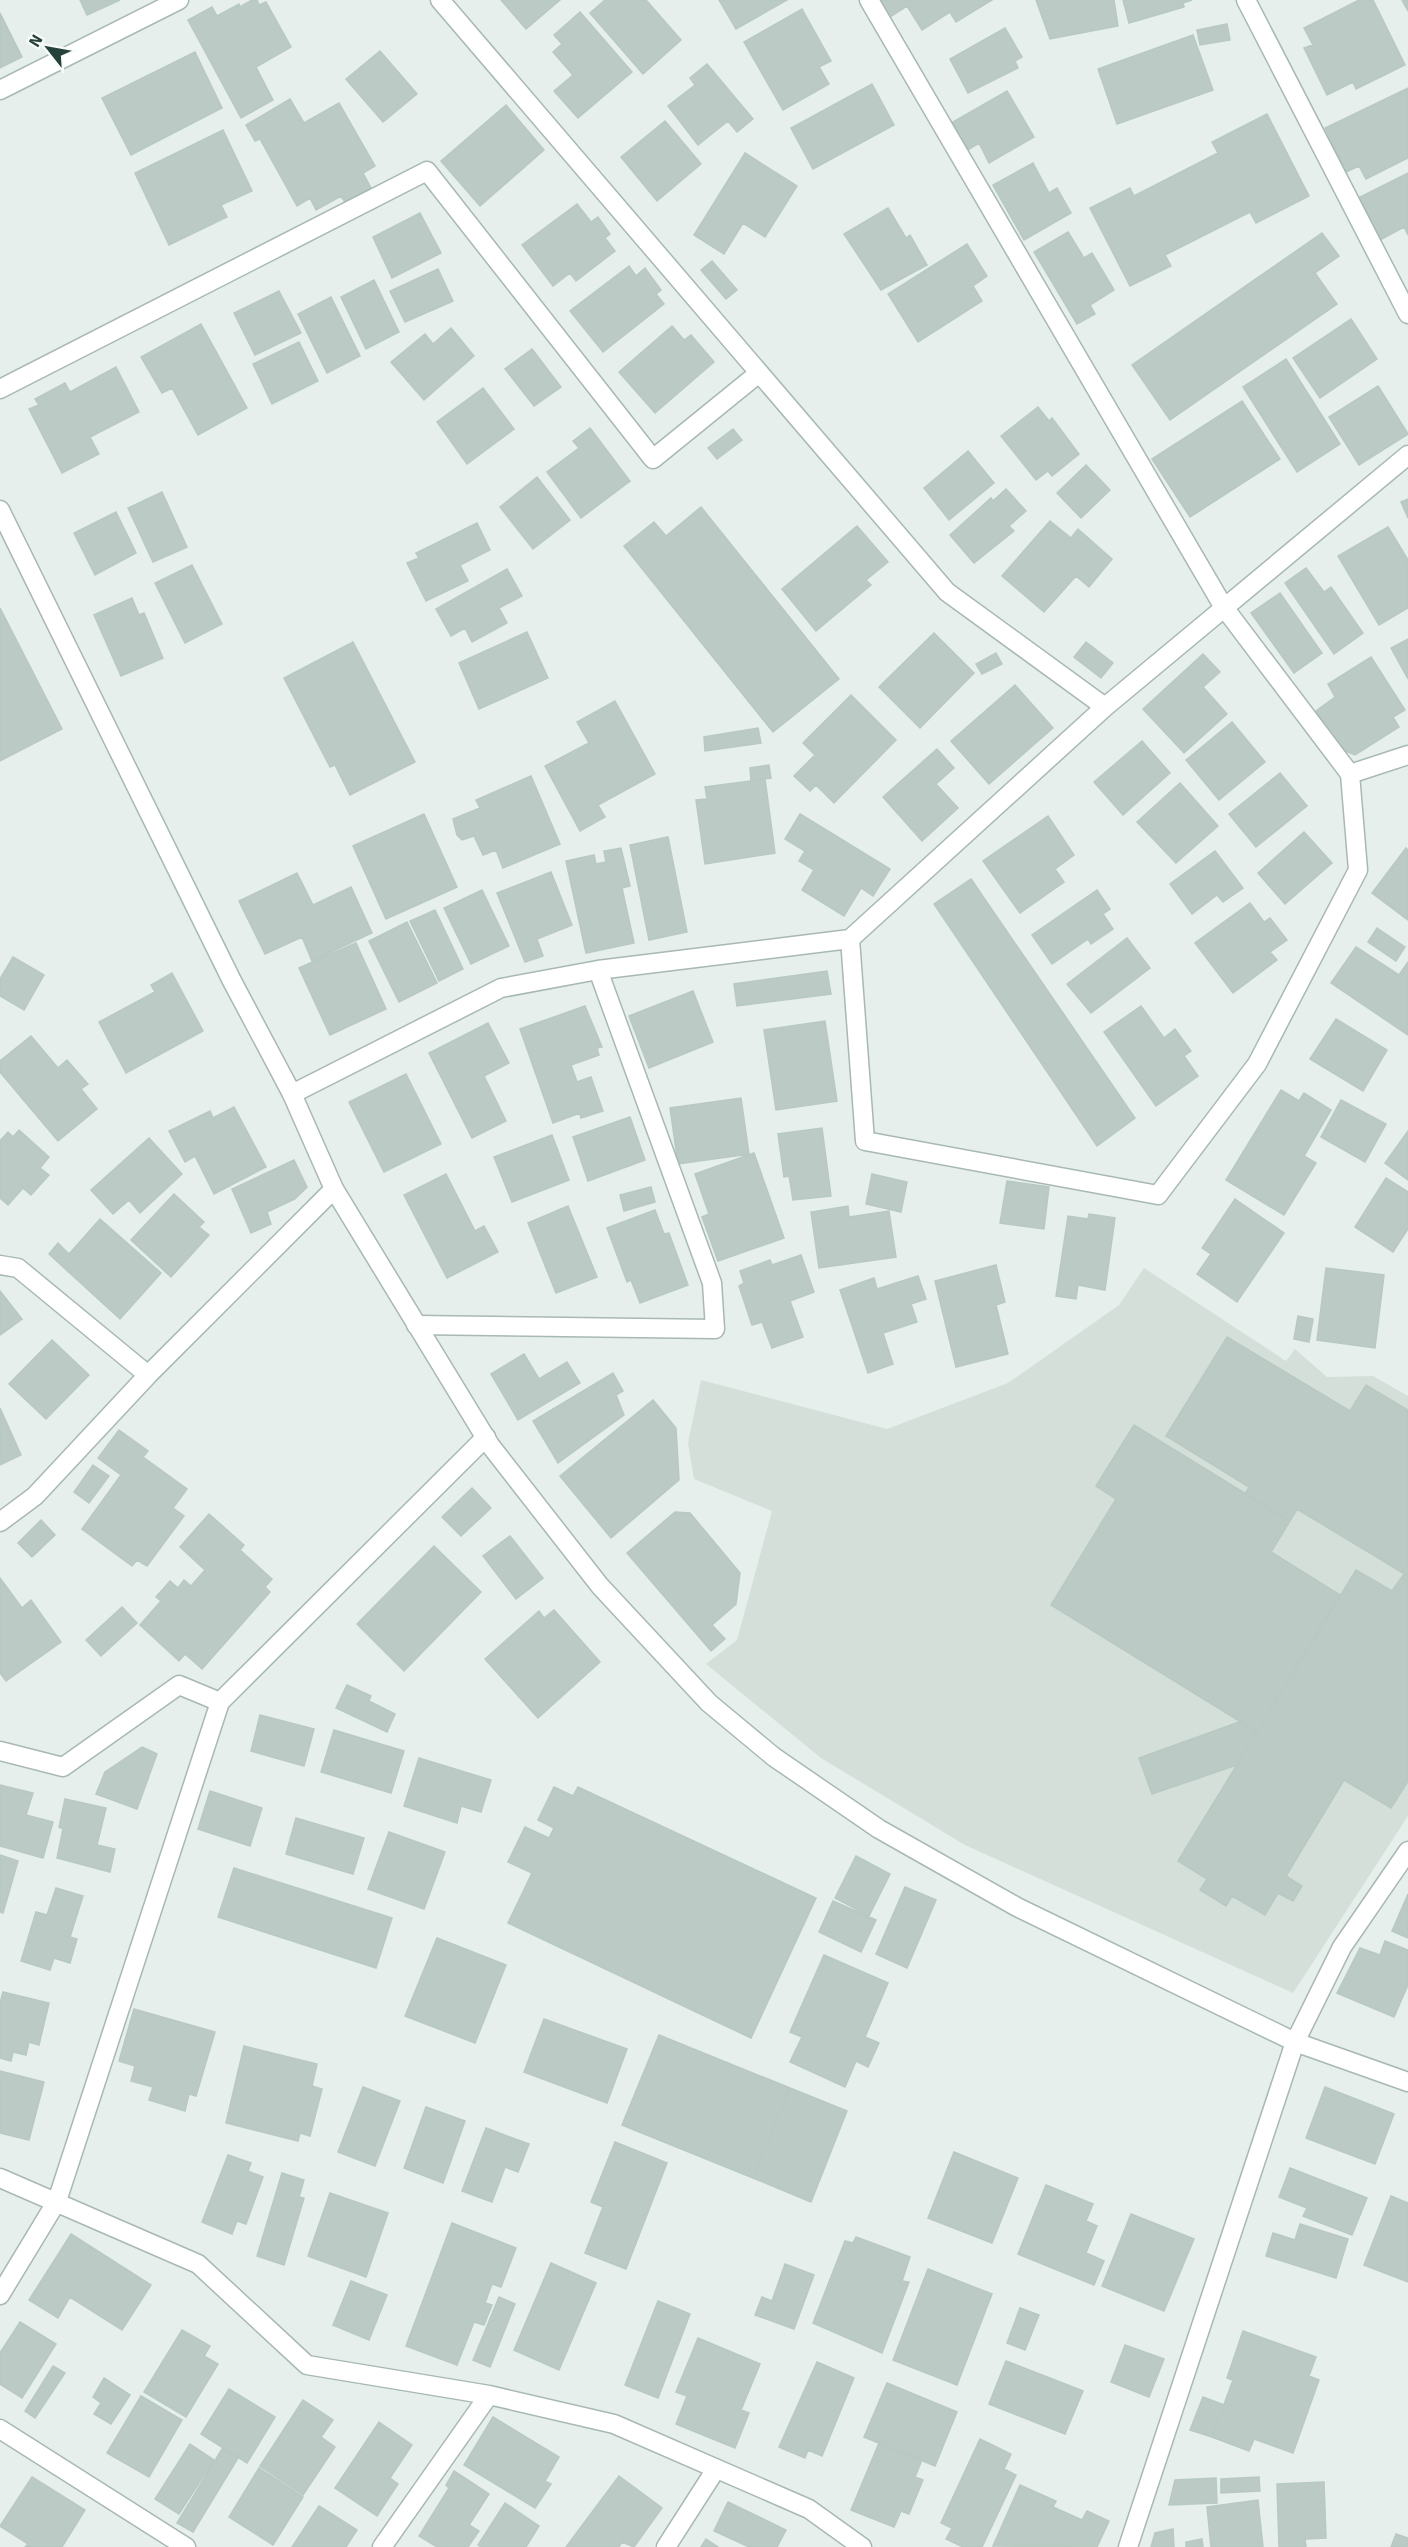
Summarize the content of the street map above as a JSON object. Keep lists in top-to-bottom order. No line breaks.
{"north":"top left"}
